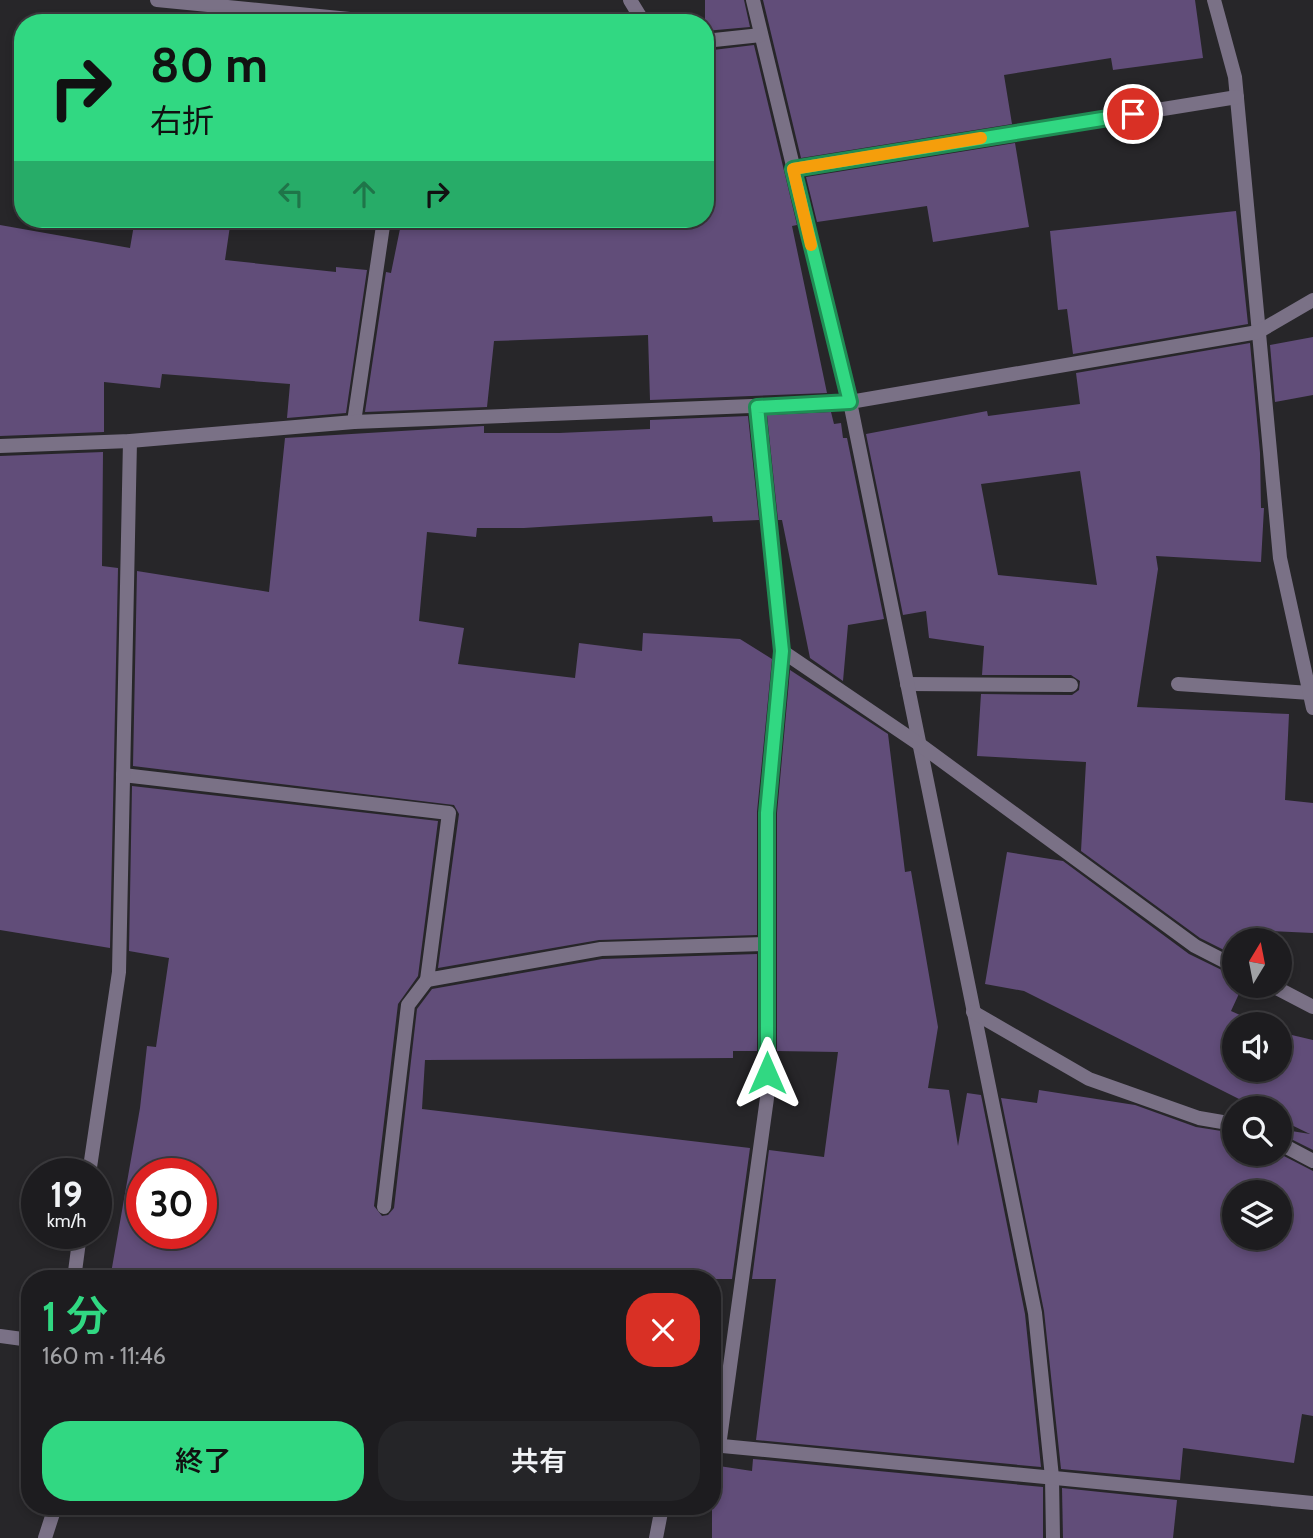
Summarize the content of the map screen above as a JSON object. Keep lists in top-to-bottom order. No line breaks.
{"north":"top","page":{"turn":["80 m","右折"],"speed":"19 km/h","limit":"30","heading":["1 分","160 m · 11:46"],"buttons":["終了","共有"]}}
